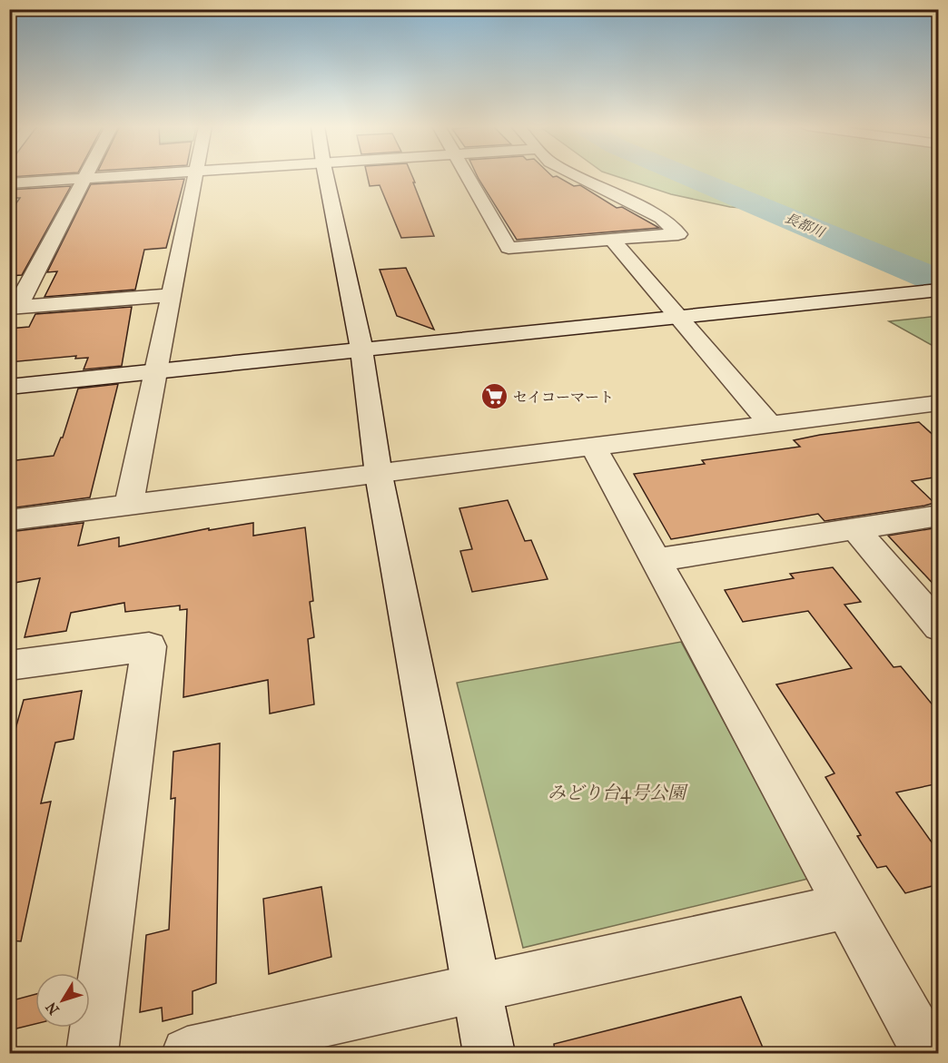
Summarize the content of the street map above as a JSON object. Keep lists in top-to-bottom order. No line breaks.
{"water":["長都川"],"parks":["みどり台4号公園"],"places":{"supermarket":["セイコーマート"]},"north":"bottom left"}
